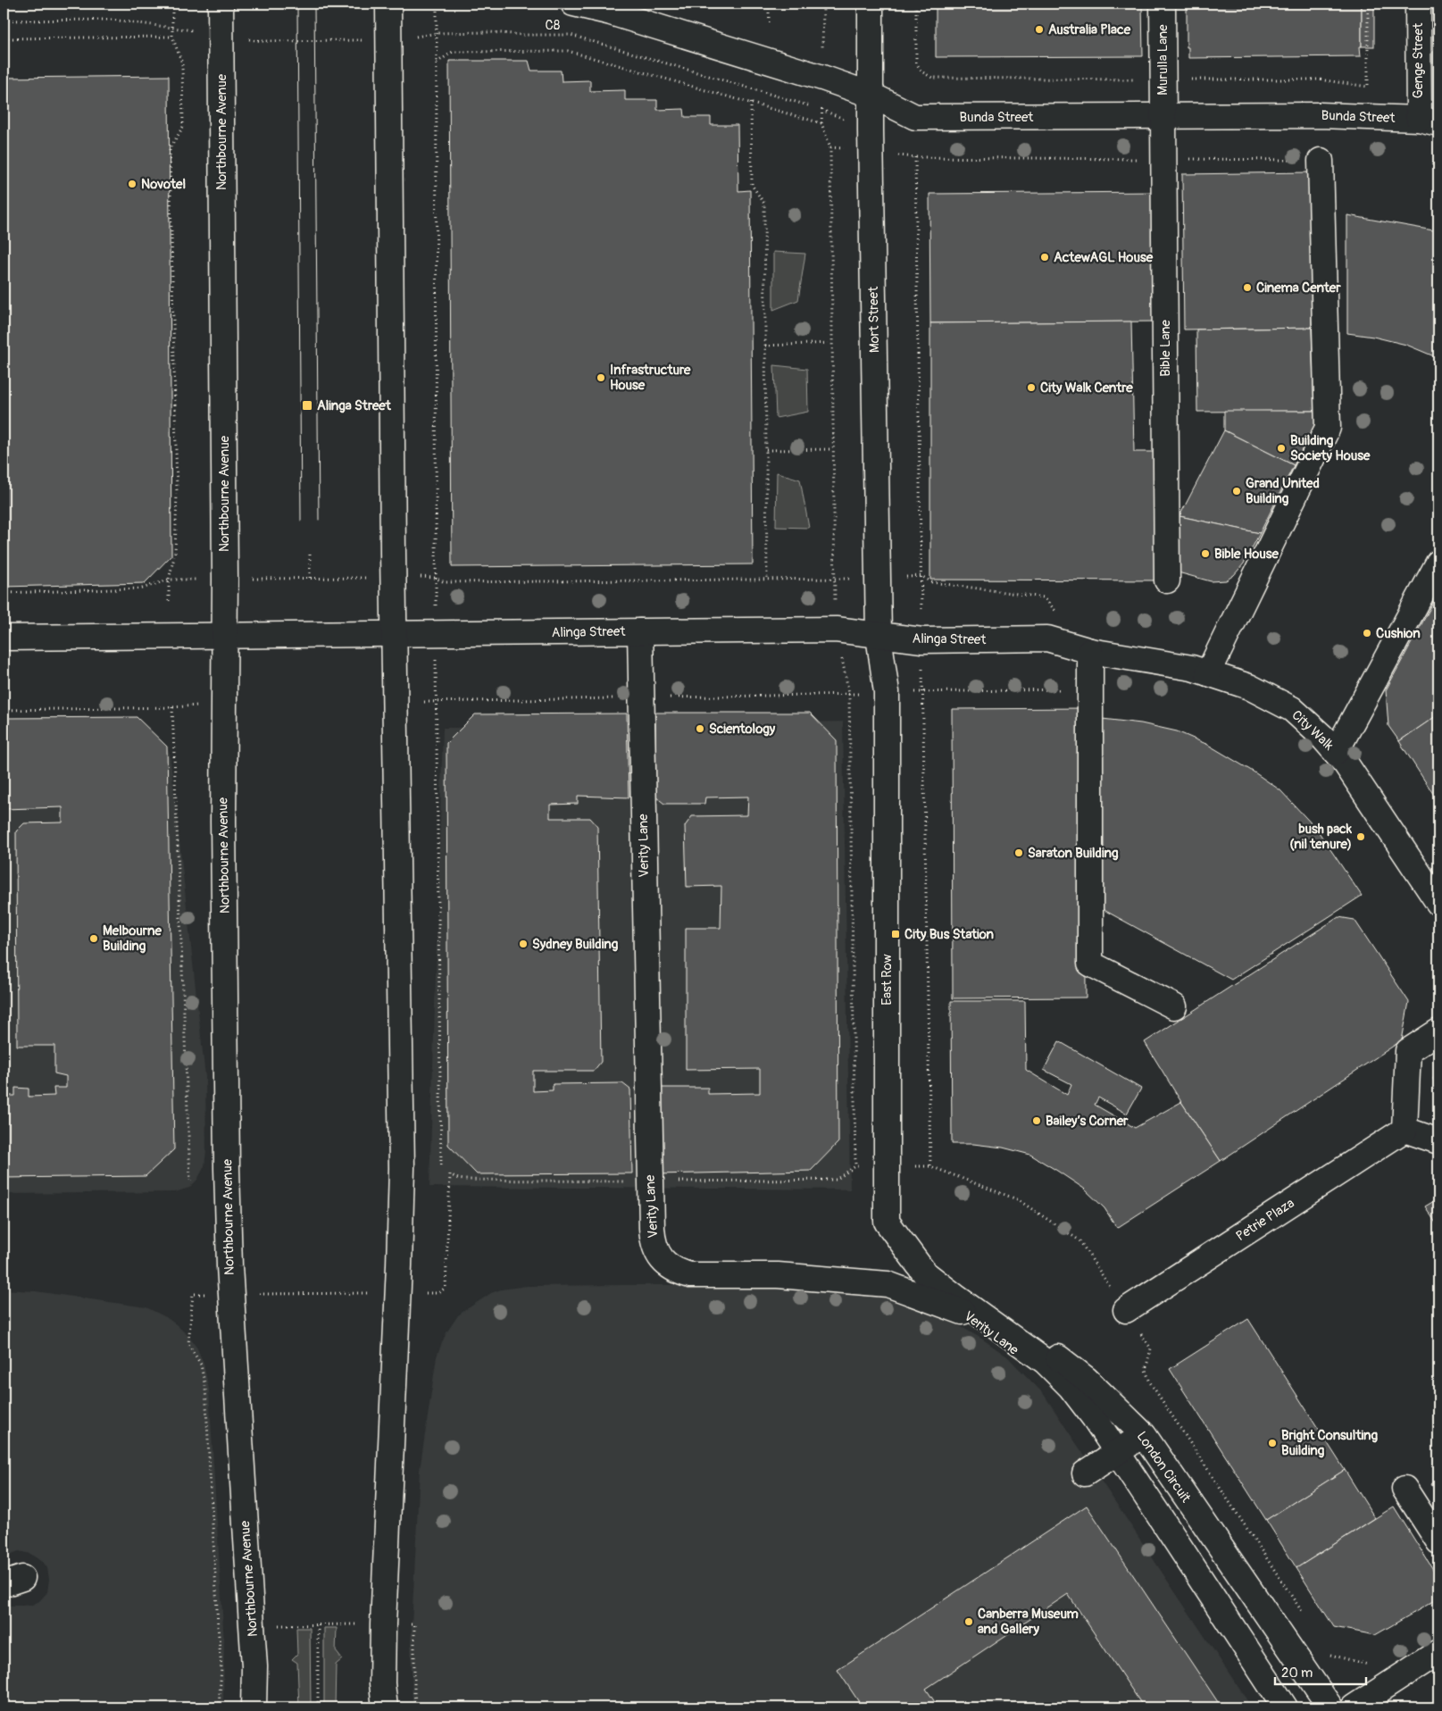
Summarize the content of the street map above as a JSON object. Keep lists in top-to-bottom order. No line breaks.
{"streets":{"main road":["Murulla Lane","Genge Street","Bunda Street","Northbourne Avenue","Mort Street","Bible Lane","Alinga Street","City Walk","Verity Lane","East Row","Petrie Plaza","London Circuit"],"path":["C8"]},"crossings":[["C8","Northbourne Avenue"],["C8","Mort Street"],["Murulla Lane","Bunda Street"],["Murulla Lane","Bible Lane"],["Genge Street","Bunda Street"],["Bunda Street","Mort Street"],["Bunda Street","Bible Lane"],["Northbourne Avenue","Alinga Street"],["Mort Street","Alinga Street"],["Mort Street","East Row"],["Alinga Street","City Walk"],["Alinga Street","Verity Lane"],["Alinga Street","East Row"],["East Row","London Circuit"]],"places":{"other":["Australia Place","Novotel","ActewAGL House","Cinema Center","Infrastructure House","City Walk Centre","Building Society House","Grand United Building","Bible House","Cushion","Scientology","bush pack (nil tenure)","Saraton Building","Melbourne Building","Sydney Building","Bailey’s Corner","Bright Consulting Building","Canberra Museum and Gallery"],"transit":["Alinga Street","City Bus Station"]},"scale_bar":"20 m"}
